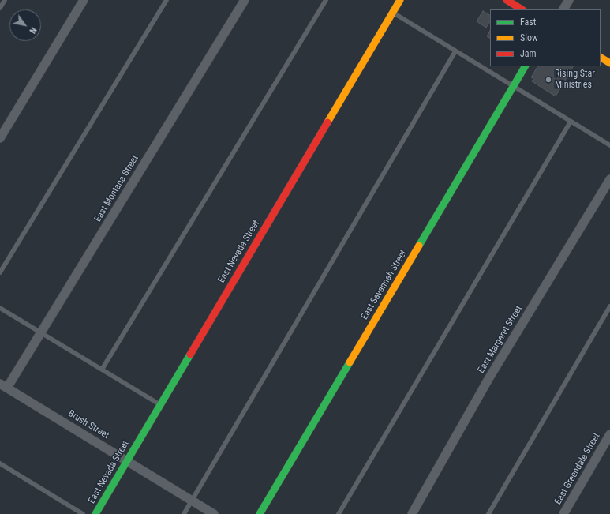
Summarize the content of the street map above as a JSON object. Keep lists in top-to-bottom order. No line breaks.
{"streets":{"street":["East Montana Street","East Nevada Street","East Savannah Street","East Margaret Street","Brush Street","East Greendale Street"]},"crossings":[["East Montana Street","Brush Street"],["East Nevada Street","Brush Street"]],"places":["Rising Star Ministries"],"legend":["Fast","Slow","Jam"],"north":"bottom right"}
